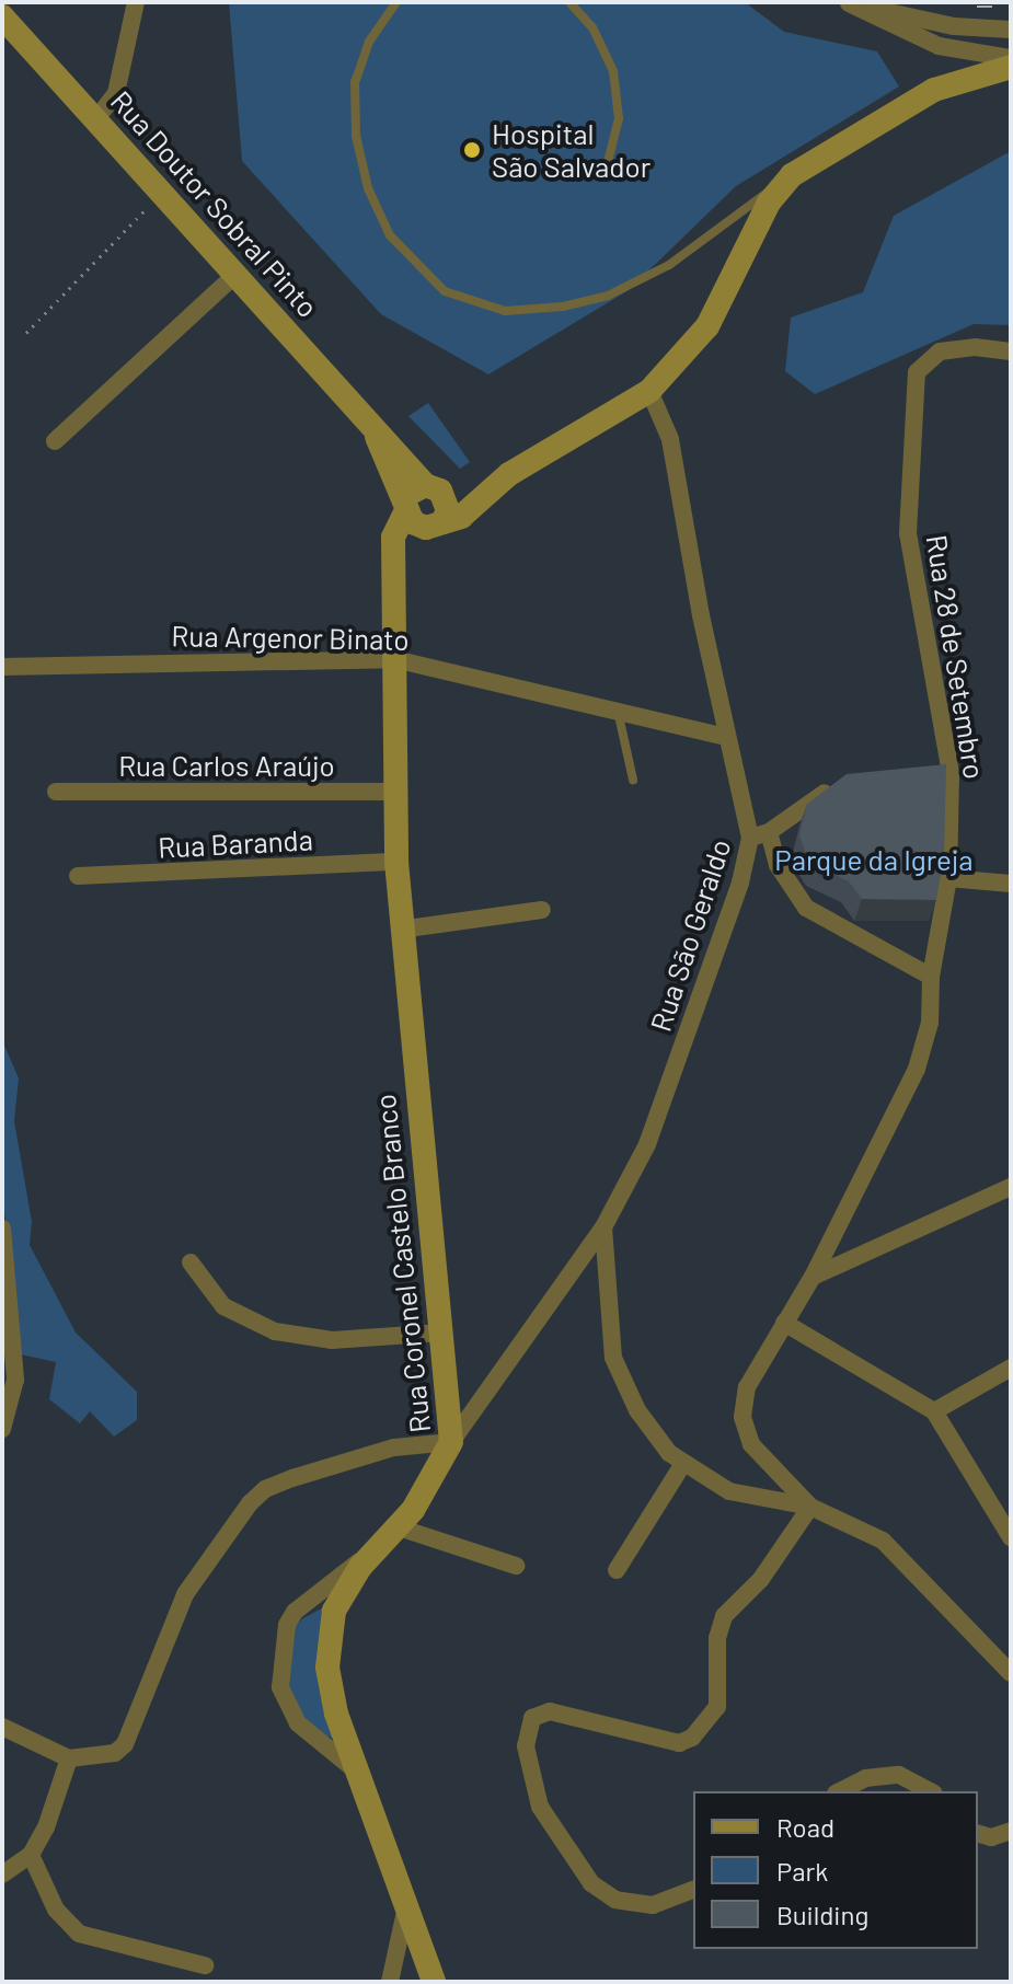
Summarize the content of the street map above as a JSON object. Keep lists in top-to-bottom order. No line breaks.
{"streets":{"main road":["Rua Doutor Sobral Pinto","Rua Coronel Castelo Branco"],"street":["Rua Argenor Binato","Rua 28 de Setembro","Rua Carlos Araújo","Rua Baranda","Rua São Geraldo"]},"crossings":[["Rua Doutor Sobral Pinto","Rua Coronel Castelo Branco"],["Rua Argenor Binato","Rua São Geraldo"],["Rua Argenor Binato","Rua Coronel Castelo Branco"],["Rua Carlos Araújo","Rua Coronel Castelo Branco"],["Rua Baranda","Rua Coronel Castelo Branco"],["Rua São Geraldo","Rua Coronel Castelo Branco"]],"parks":["Parque da Igreja"],"places":["Hospital São Salvador"],"legend":["Road","Park","Building"]}
